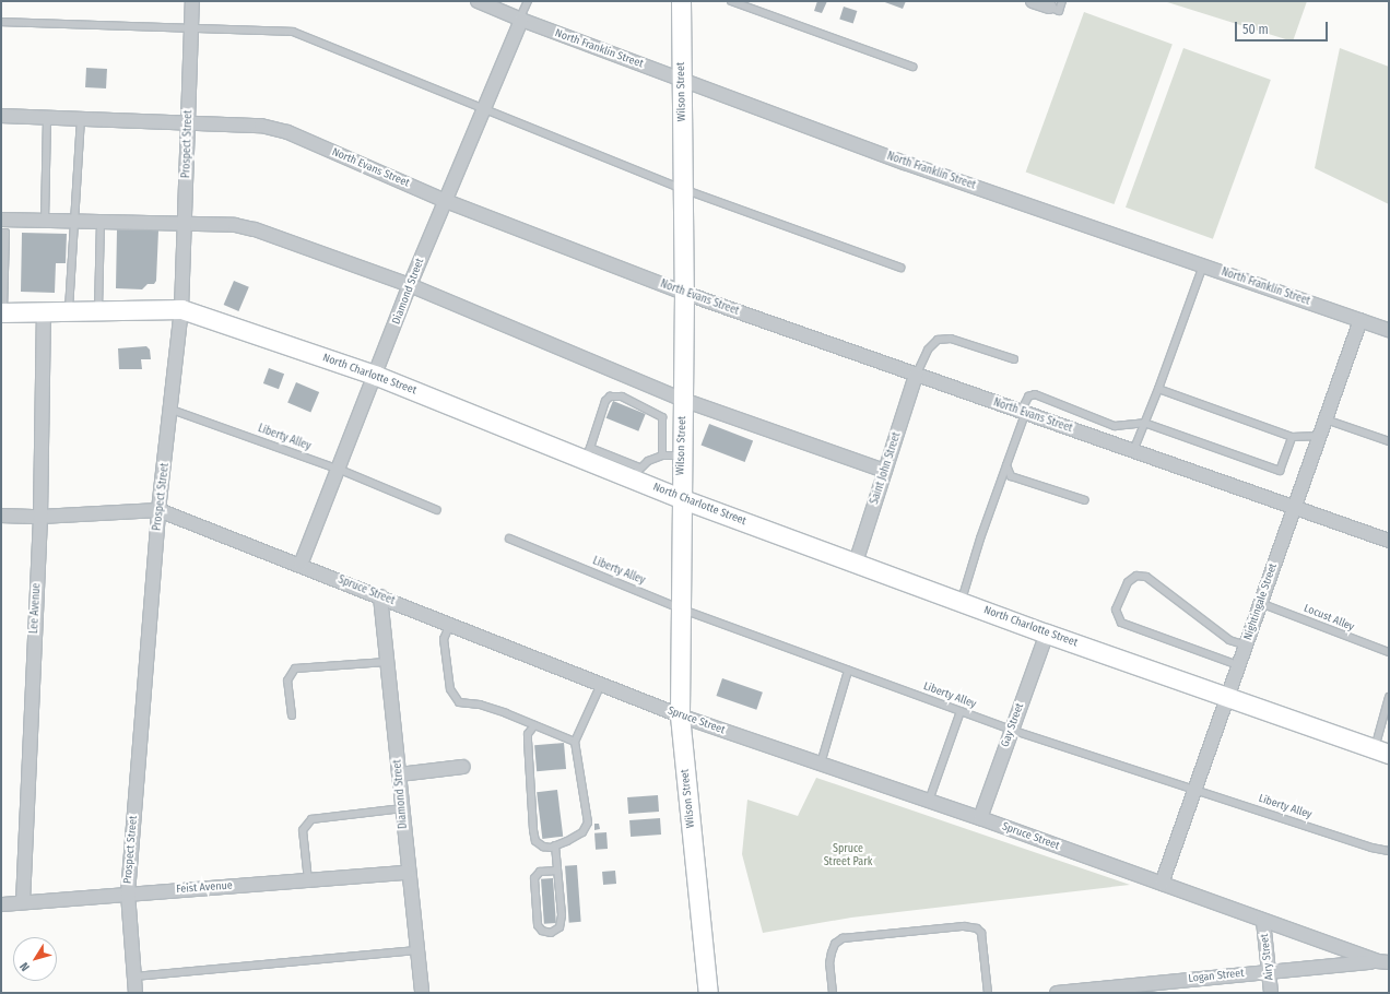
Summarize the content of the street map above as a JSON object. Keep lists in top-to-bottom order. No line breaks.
{"streets":{"main road":["Wilson Street","North Charlotte Street"],"street":["North Franklin Street","Prospect Street","North Evans Street","Diamond Street","Saint John Street","Spruce Street","Nightingale Street","Lee Avenue","Gay Street","Feist Avenue","Airy Street","Logan Street"],"lane":["Liberty Alley","Locust Alley"]},"crossings":[["North Franklin Street","Wilson Street"],["North Franklin Street","Diamond Street"],["North Franklin Street","Nightingale Street"],["Wilson Street","North Evans Street"],["Wilson Street","North Charlotte Street"],["Wilson Street","Liberty Alley"],["Wilson Street","Spruce Street"],["Prospect Street","North Evans Street"],["Prospect Street","North Charlotte Street"],["Prospect Street","Liberty Alley"],["Prospect Street","Spruce Street"],["Prospect Street","Feist Avenue"],["North Evans Street","Diamond Street"],["North Evans Street","Saint John Street"],["North Evans Street","Nightingale Street"],["Diamond Street","North Charlotte Street"],["Diamond Street","Liberty Alley"],["Diamond Street","Spruce Street"],["Diamond Street","Feist Avenue"],["North Charlotte Street","Saint John Street"],["North Charlotte Street","Nightingale Street"],["North Charlotte Street","Lee Avenue"],["North Charlotte Street","Gay Street"],["Liberty Alley","Nightingale Street"],["Liberty Alley","Gay Street"],["Spruce Street","Nightingale Street"],["Spruce Street","Lee Avenue"],["Spruce Street","Gay Street"],["Spruce Street","Airy Street"],["Spruce Street","Logan Street"],["Nightingale Street","Locust Alley"],["Lee Avenue","Feist Avenue"],["Airy Street","Logan Street"]],"parks":["Spruce Street Park"],"scale_bar":"50 m","north":"bottom left"}
